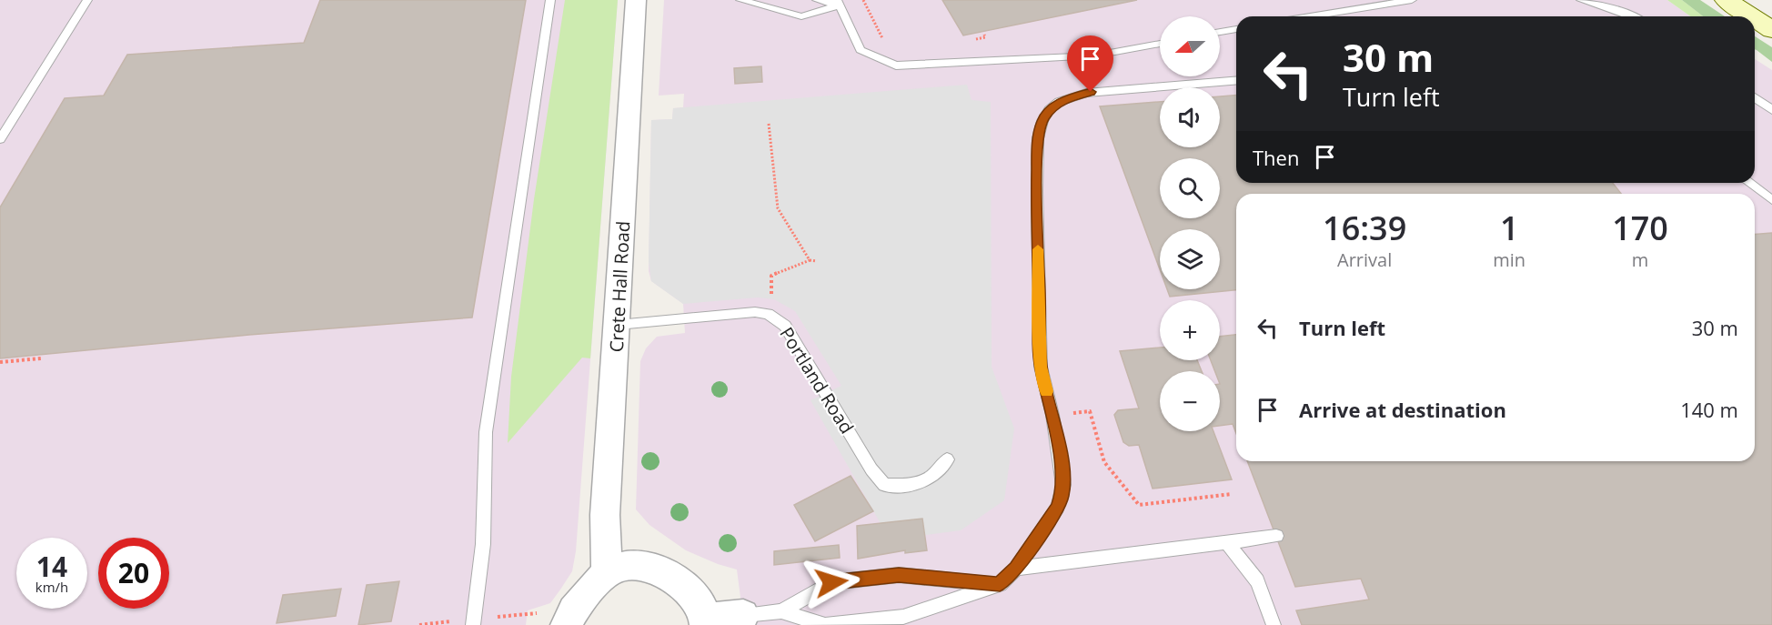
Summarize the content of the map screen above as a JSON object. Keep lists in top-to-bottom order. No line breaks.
{"streets":{"street":["Crete Hall Road"],"lane":["Portland Road"]},"crossings":[["Crete Hall Road","Portland Road"]],"north":"left","page":{"map_buttons":["+","−"],"turn":["30 m","Turn left"],"then":"Then","eta":["16:39","Arrival","1","min","170","m"],"list":[{"name":"Turn left","value":"30 m"},{"name":"Arrive at destination","value":"140 m"}],"speed":"14 km/h","limit":"20"}}
